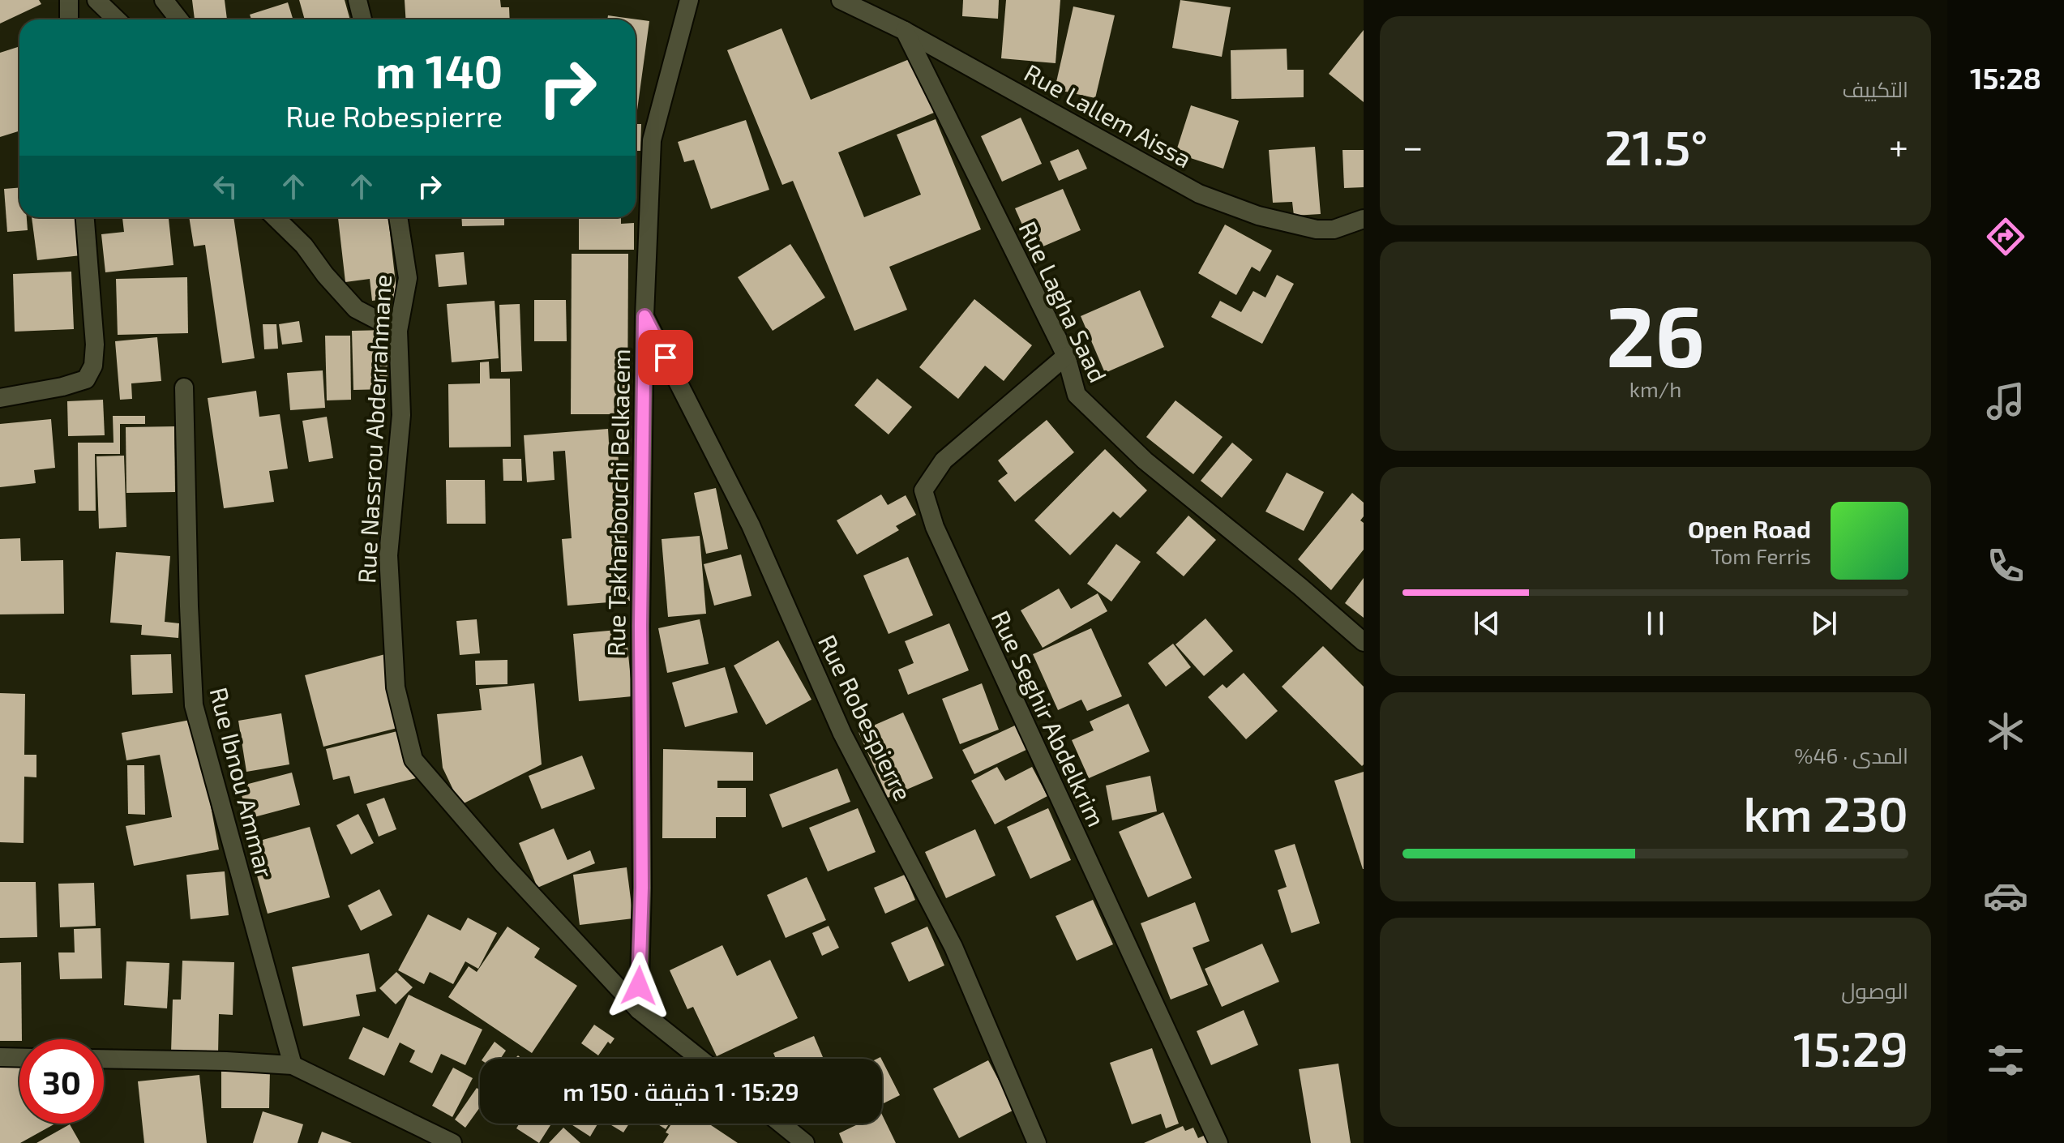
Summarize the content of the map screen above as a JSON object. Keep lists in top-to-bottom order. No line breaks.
{"streets":{"street":["Rue Lallem Aissa","Rue Lagha Saad","Rue Nassrou Abderrahmane","Rue Takharbouchi Belkacem","Rue Robespierre","Rue Seghir Abdelkrim","Rue Ibnou Ammar"]},"crossings":[["Rue Lallem Aissa","Rue Lagha Saad"],["Rue Lagha Saad","Rue Seghir Abdelkrim"],["Rue Nassrou Abderrahmane","Rue Takharbouchi Belkacem"],["Rue Takharbouchi Belkacem","Rue Robespierre"]],"page":{"tabs":"15:28","tile":["التكييف",["26","km/h"],["المدى · 46%","230 km"],["الوصول","15:29"]],"turn":["140 m","Rue Robespierre"],"heat":["−","21.5°","+"],"song":["Open Road","Tom Ferris"],"limit":"30","trip":"15:29 · 1 دقيقة · 150 m"}}
